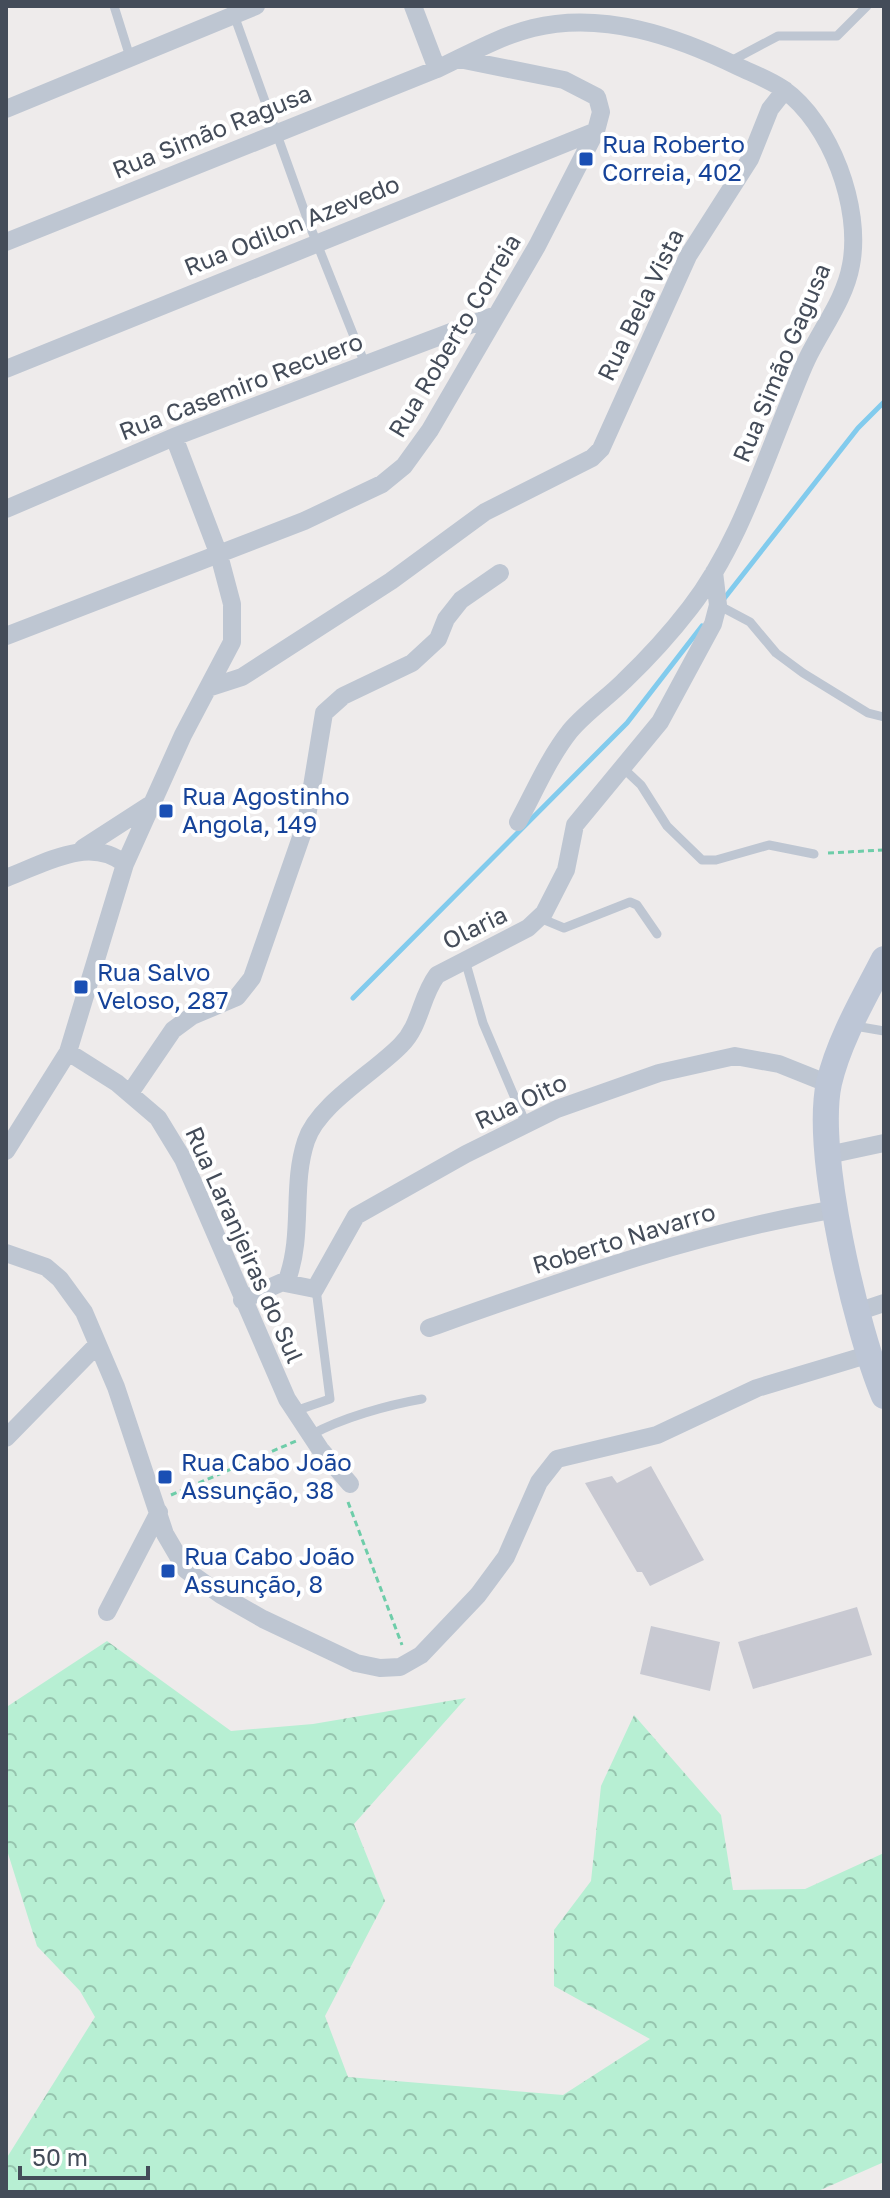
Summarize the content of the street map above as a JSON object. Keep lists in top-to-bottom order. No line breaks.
{"streets":{"street":["Rua Simão Ragusa","Rua Odilon Azevedo","Rua Bela Vista","Rua Roberto Correia","Rua Simão Gagusa","Rua Casemiro Recuero","Olaria","Rua Oito","Roberto Navarro","Rua Laranjeiras do Sul"]},"crossings":[["Rua Simão Ragusa","Rua Simão Gagusa"],["Rua Odilon Azevedo","Rua Roberto Correia"],["Rua Bela Vista","Rua Simão Gagusa"],["Rua Roberto Correia","Rua Casemiro Recuero"],["Rua Simão Gagusa","Olaria"]],"places":{"transit":["Rua Roberto Correia, 402","Rua Agostinho Angola, 149","Rua Salvo Veloso, 287","Rua Cabo João Assunção, 38","Rua Cabo João Assunção, 8"]},"scale_bar":"50 m"}
